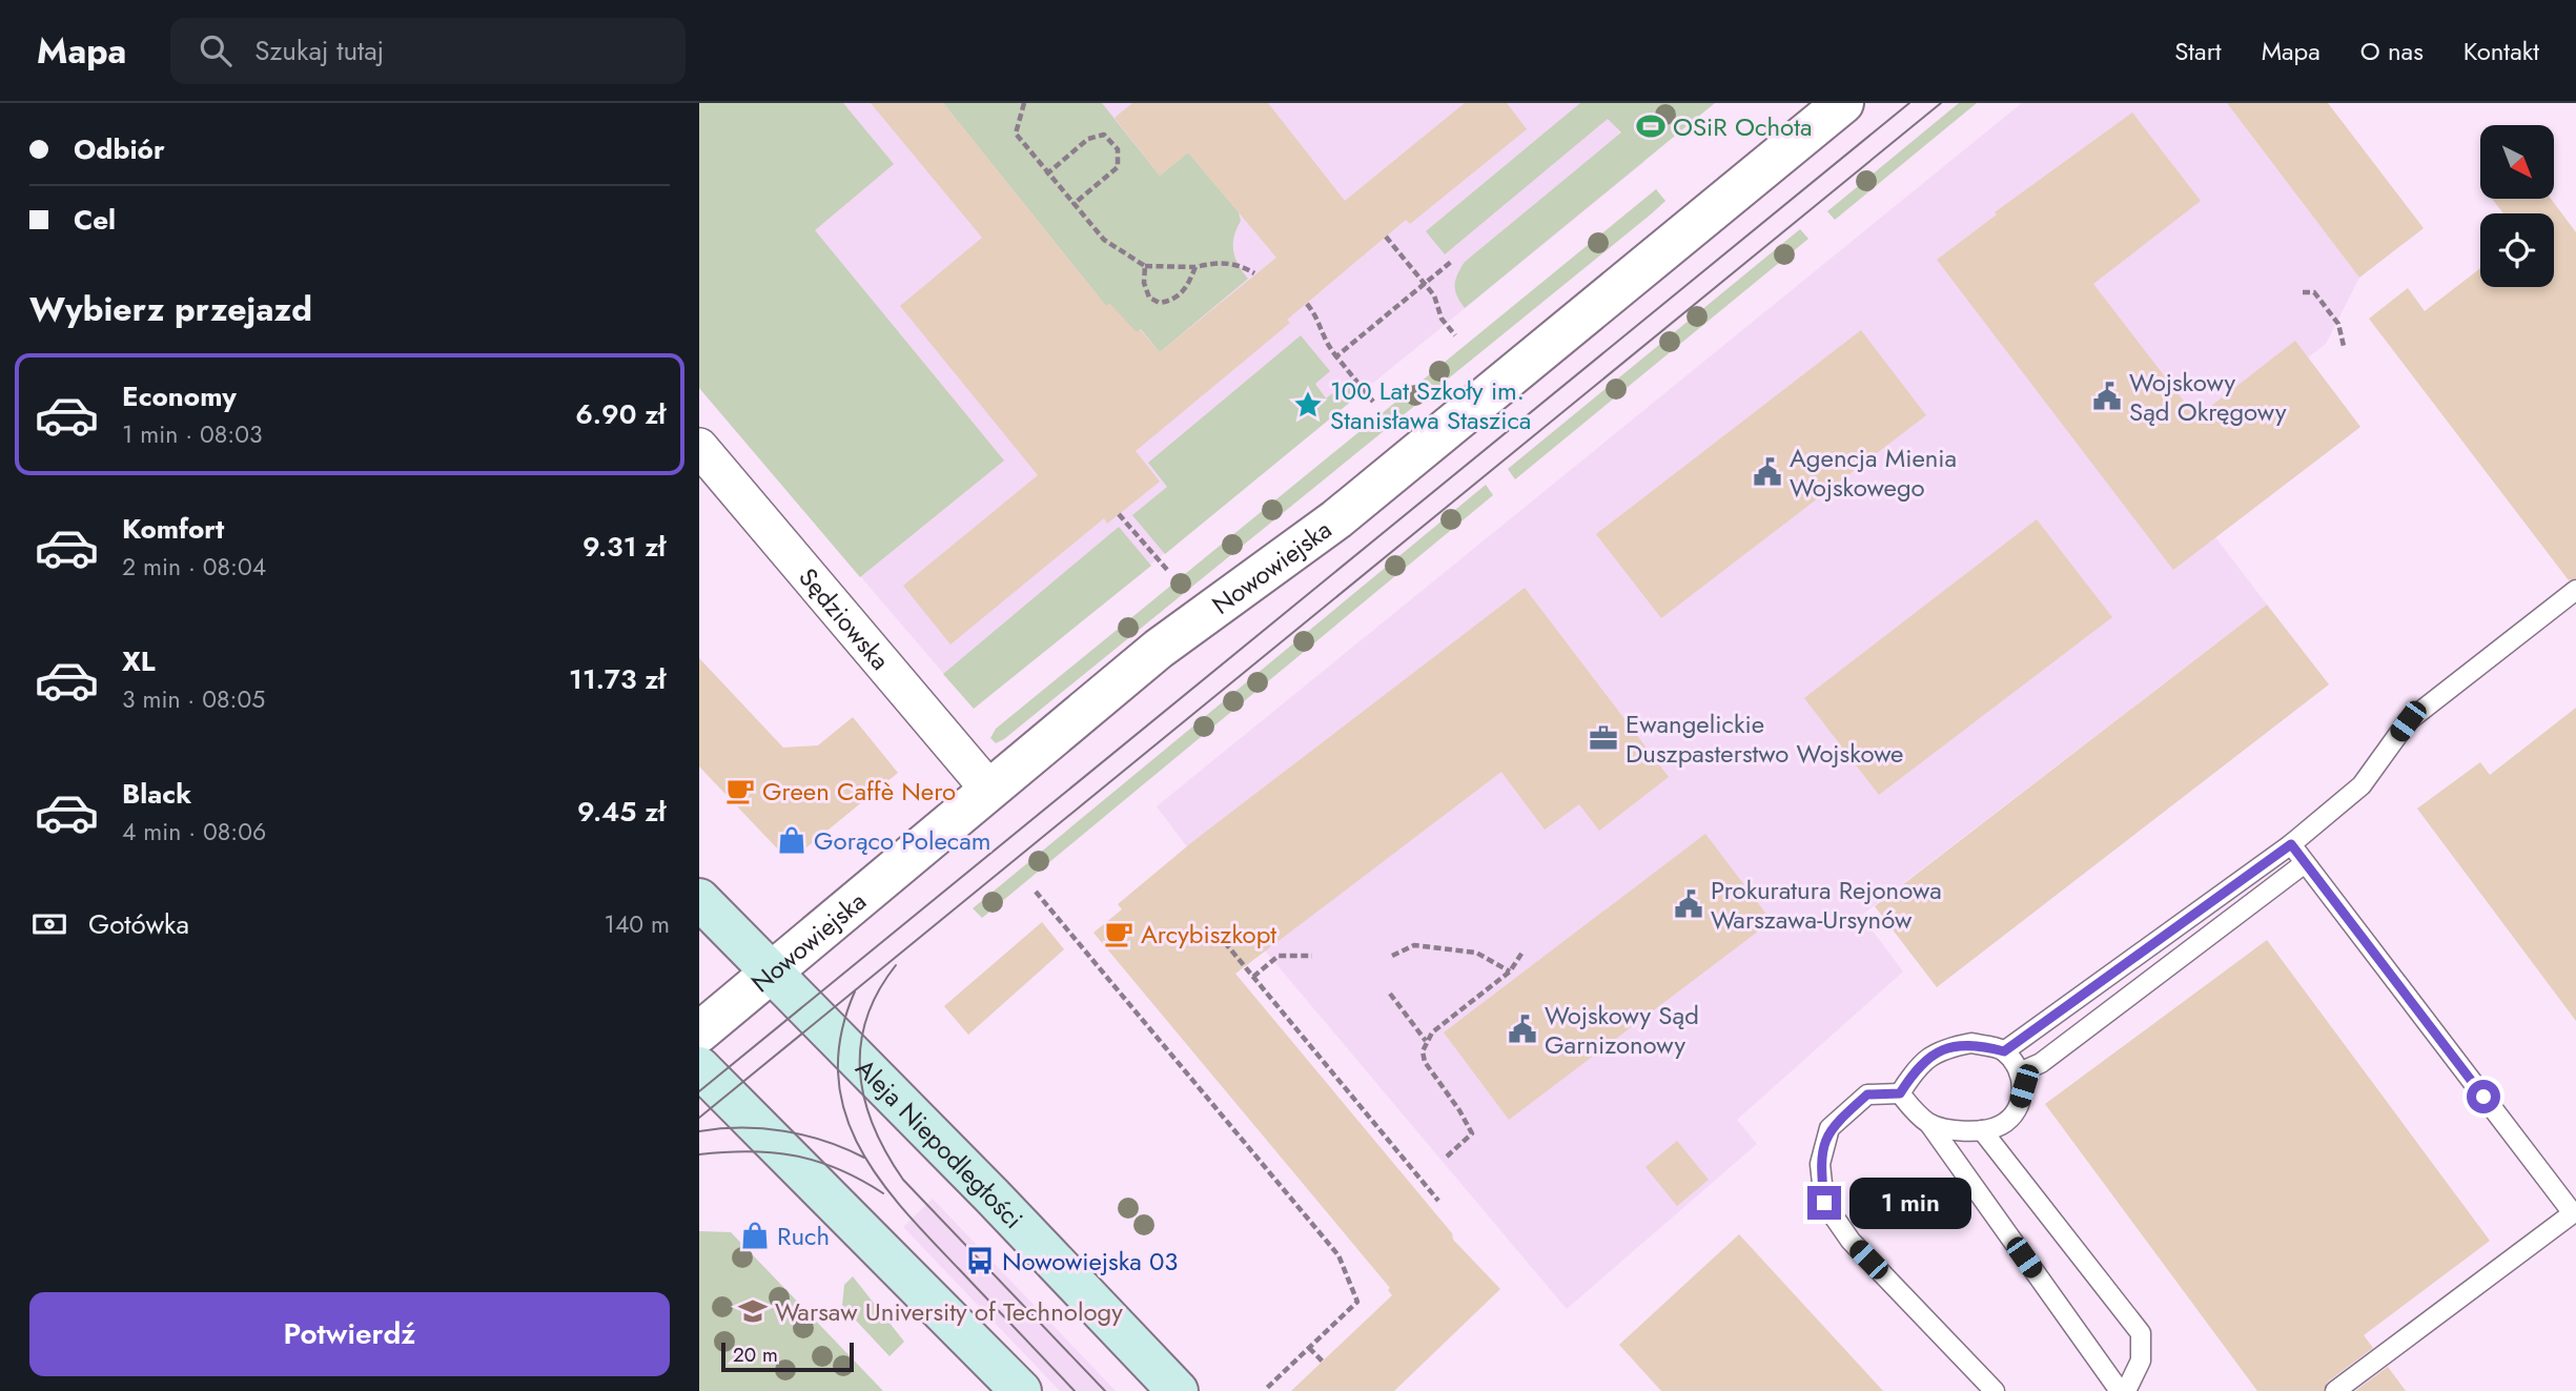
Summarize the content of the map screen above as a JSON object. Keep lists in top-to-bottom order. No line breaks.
{"streets":{"main road":["Aleja Niepodległości"],"street":["Nowowiejska","Sędziowska"]},"crossings":[["Nowowiejska","Sędziowska"],["Nowowiejska","Aleja Niepodległości"]],"places":{"sports":["OSiR Ochota"],"public building":["Wojskowy Sąd Okręgowy","Agencja Mienia Wojskowego","Prokuratura Rejonowa Warszawa-Ursynów","Wojskowy Sąd Garnizonowy"],"place":["100 Lat Szkoły im. Stanisława Staszica"],"office":["Ewangelickie Duszpasterstwo Wojskowe"],"cafe":["Green Caffè Nero","Arcybiszkopt"],"shop":["Gorąco Polecam","Ruch"],"bus stop":["Nowowiejska 03"],"school or university":["Warsaw University of Technology"]},"scale_bar":"20 m","north":"bottom right","page":{"header":"Mapa","search":"Szukaj tutaj","nav":["Start","Mapa","O nas","Kontakt"],"banner":["Odbiór","Cel"],"heading":"Wybierz przejazd","list":[{"name":"Economy","note":"1 min · 08:03","value":"6.90 zł"},{"name":"Komfort","note":"2 min · 08:04","value":"9.31 zł"},{"name":"XL","note":"3 min · 08:05","value":"11.73 zł"},{"name":"Black","note":"4 min · 08:06","value":"9.45 zł"}],"pay":["Gotówka","140 m"],"bubble":"1 min","buttons":"Potwierdź","scale":"20 m"}}
